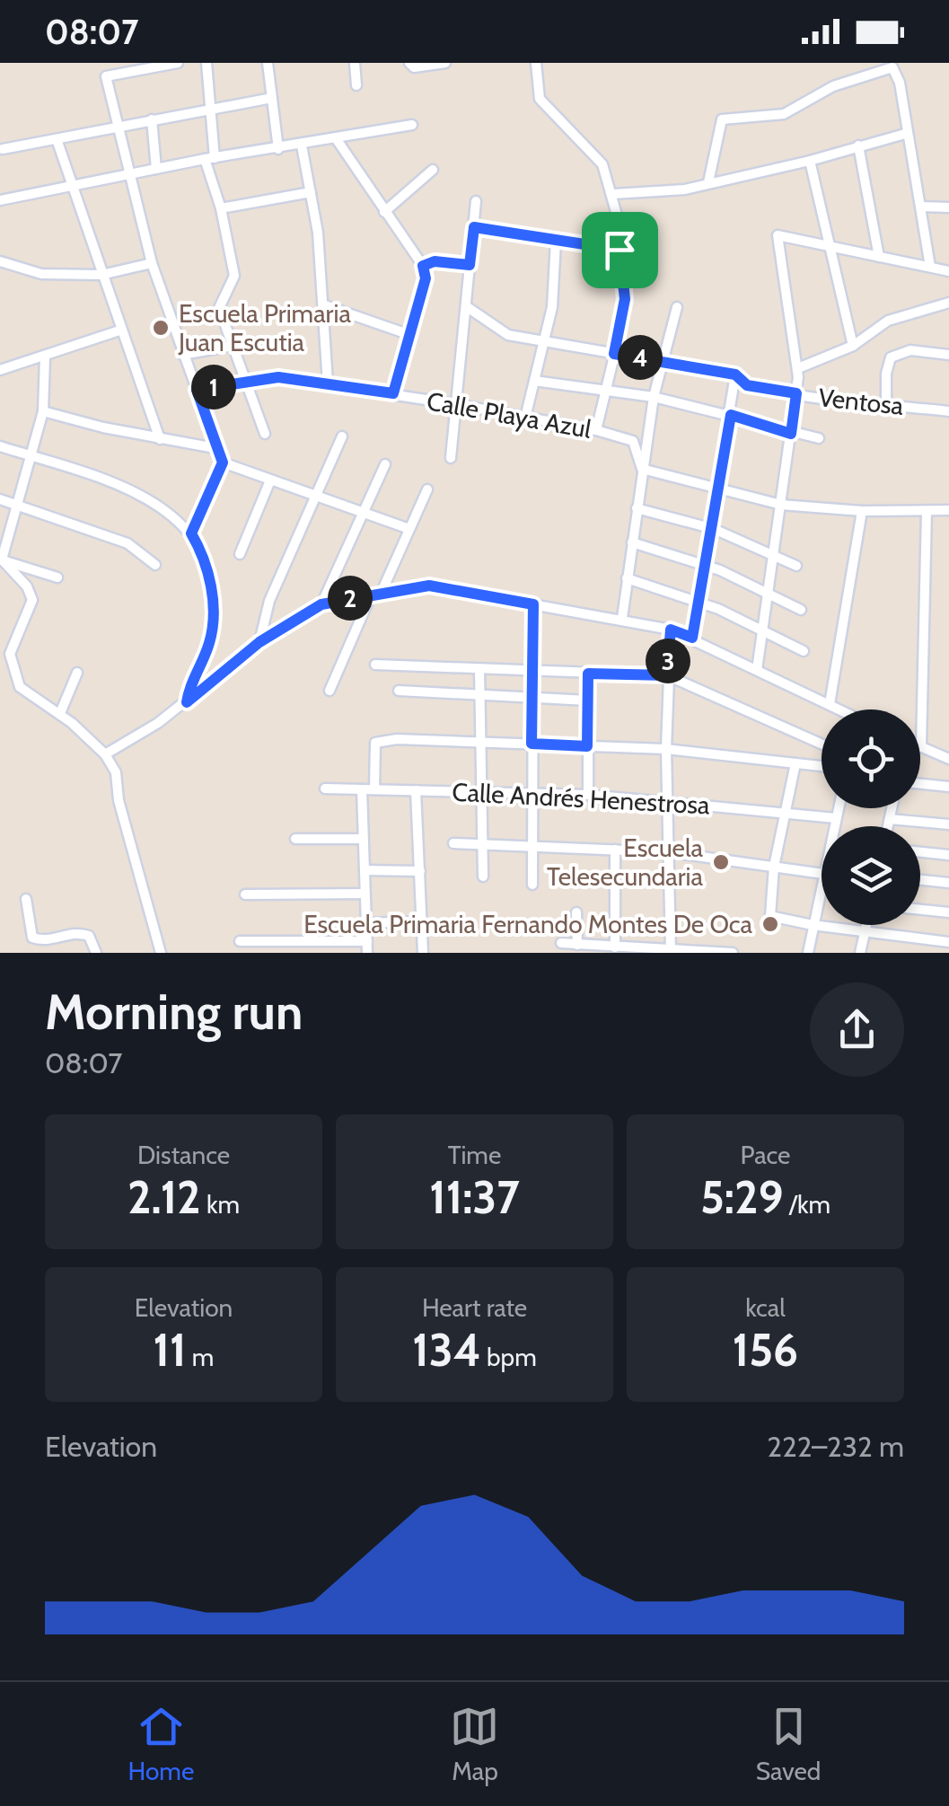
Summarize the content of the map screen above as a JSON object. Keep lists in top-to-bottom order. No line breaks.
{"streets":{"street":["Ventosa","Calle Playa Azul","Calle Andrés Henestrosa"]},"places":["Escuela Primaria Juan Escutia","Escuela Telesecundaria","Escuela Primaria Fernando Montes De Oca"],"page":{"status":"08:07","pins":["4","1","2","3"],"heading":["Morning run","08:07"],"stats":[["Distance","2.12 km"],["Time","11:37"],["Pace","5:29 /km"],["Elevation","11 m"],["Heart rate","134 bpm"],["kcal","156"]],"chart":["Elevation","222–232 m"],"tabs":["Home","Map","Saved"]}}
